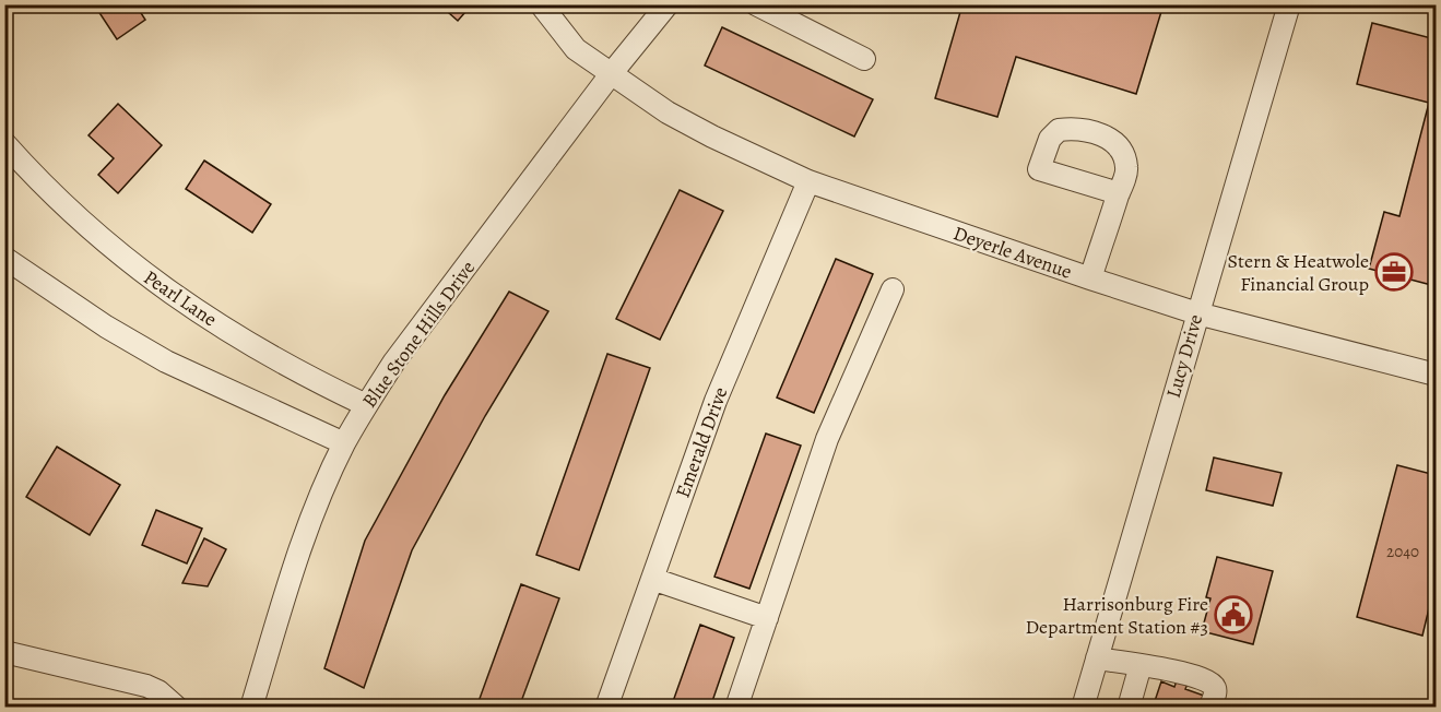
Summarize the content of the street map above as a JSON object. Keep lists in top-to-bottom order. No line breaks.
{"streets":{"street":["Deyerle Avenue","Pearl Lane","Blue Stone Hills Drive","Lucy Drive","Emerald Drive"]},"crossings":[["Deyerle Avenue","Blue Stone Hills Drive"],["Deyerle Avenue","Lucy Drive"],["Deyerle Avenue","Emerald Drive"],["Pearl Lane","Blue Stone Hills Drive"]],"places":{"office":["Stern & Heatwole Financial Group"],"public building":["Harrisonburg Fire Department Station #3"]},"house_numbers":["2040"]}
